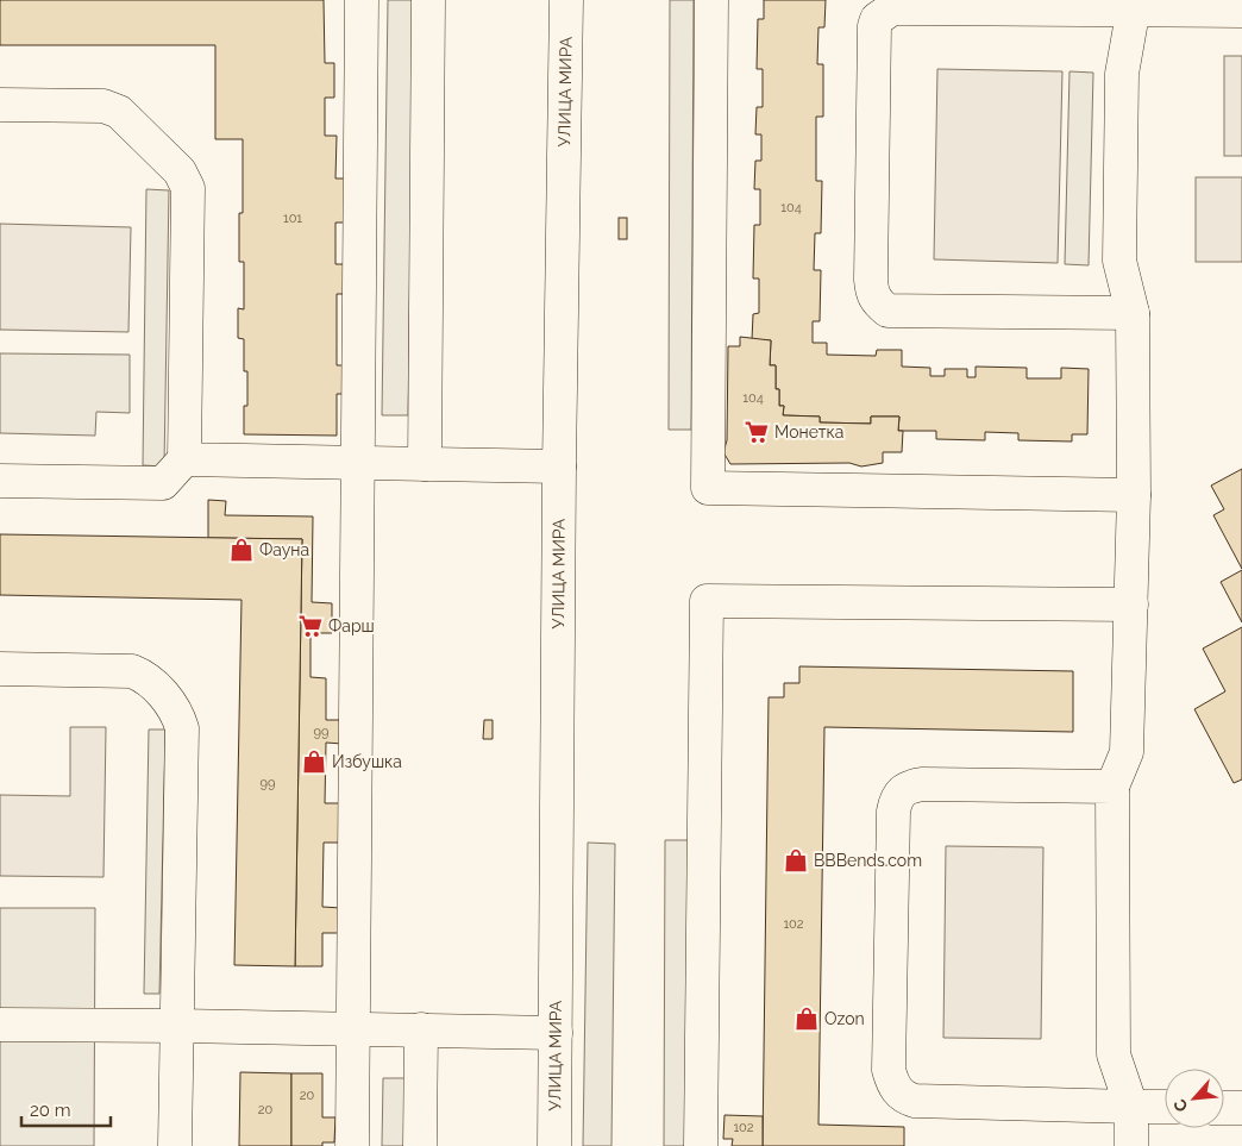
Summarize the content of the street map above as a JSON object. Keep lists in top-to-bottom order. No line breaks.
{"streets":{"main road":["УЛИЦА МИРА"]},"places":{"supermarket":["Монетка","Фарш"],"shop":["Фауна","Избушка","BBBends.com","Ozon"]},"house_numbers":["104","101","104","99","99","102","20","20","102"],"scale_bar":"20 m","north":"bottom left"}
